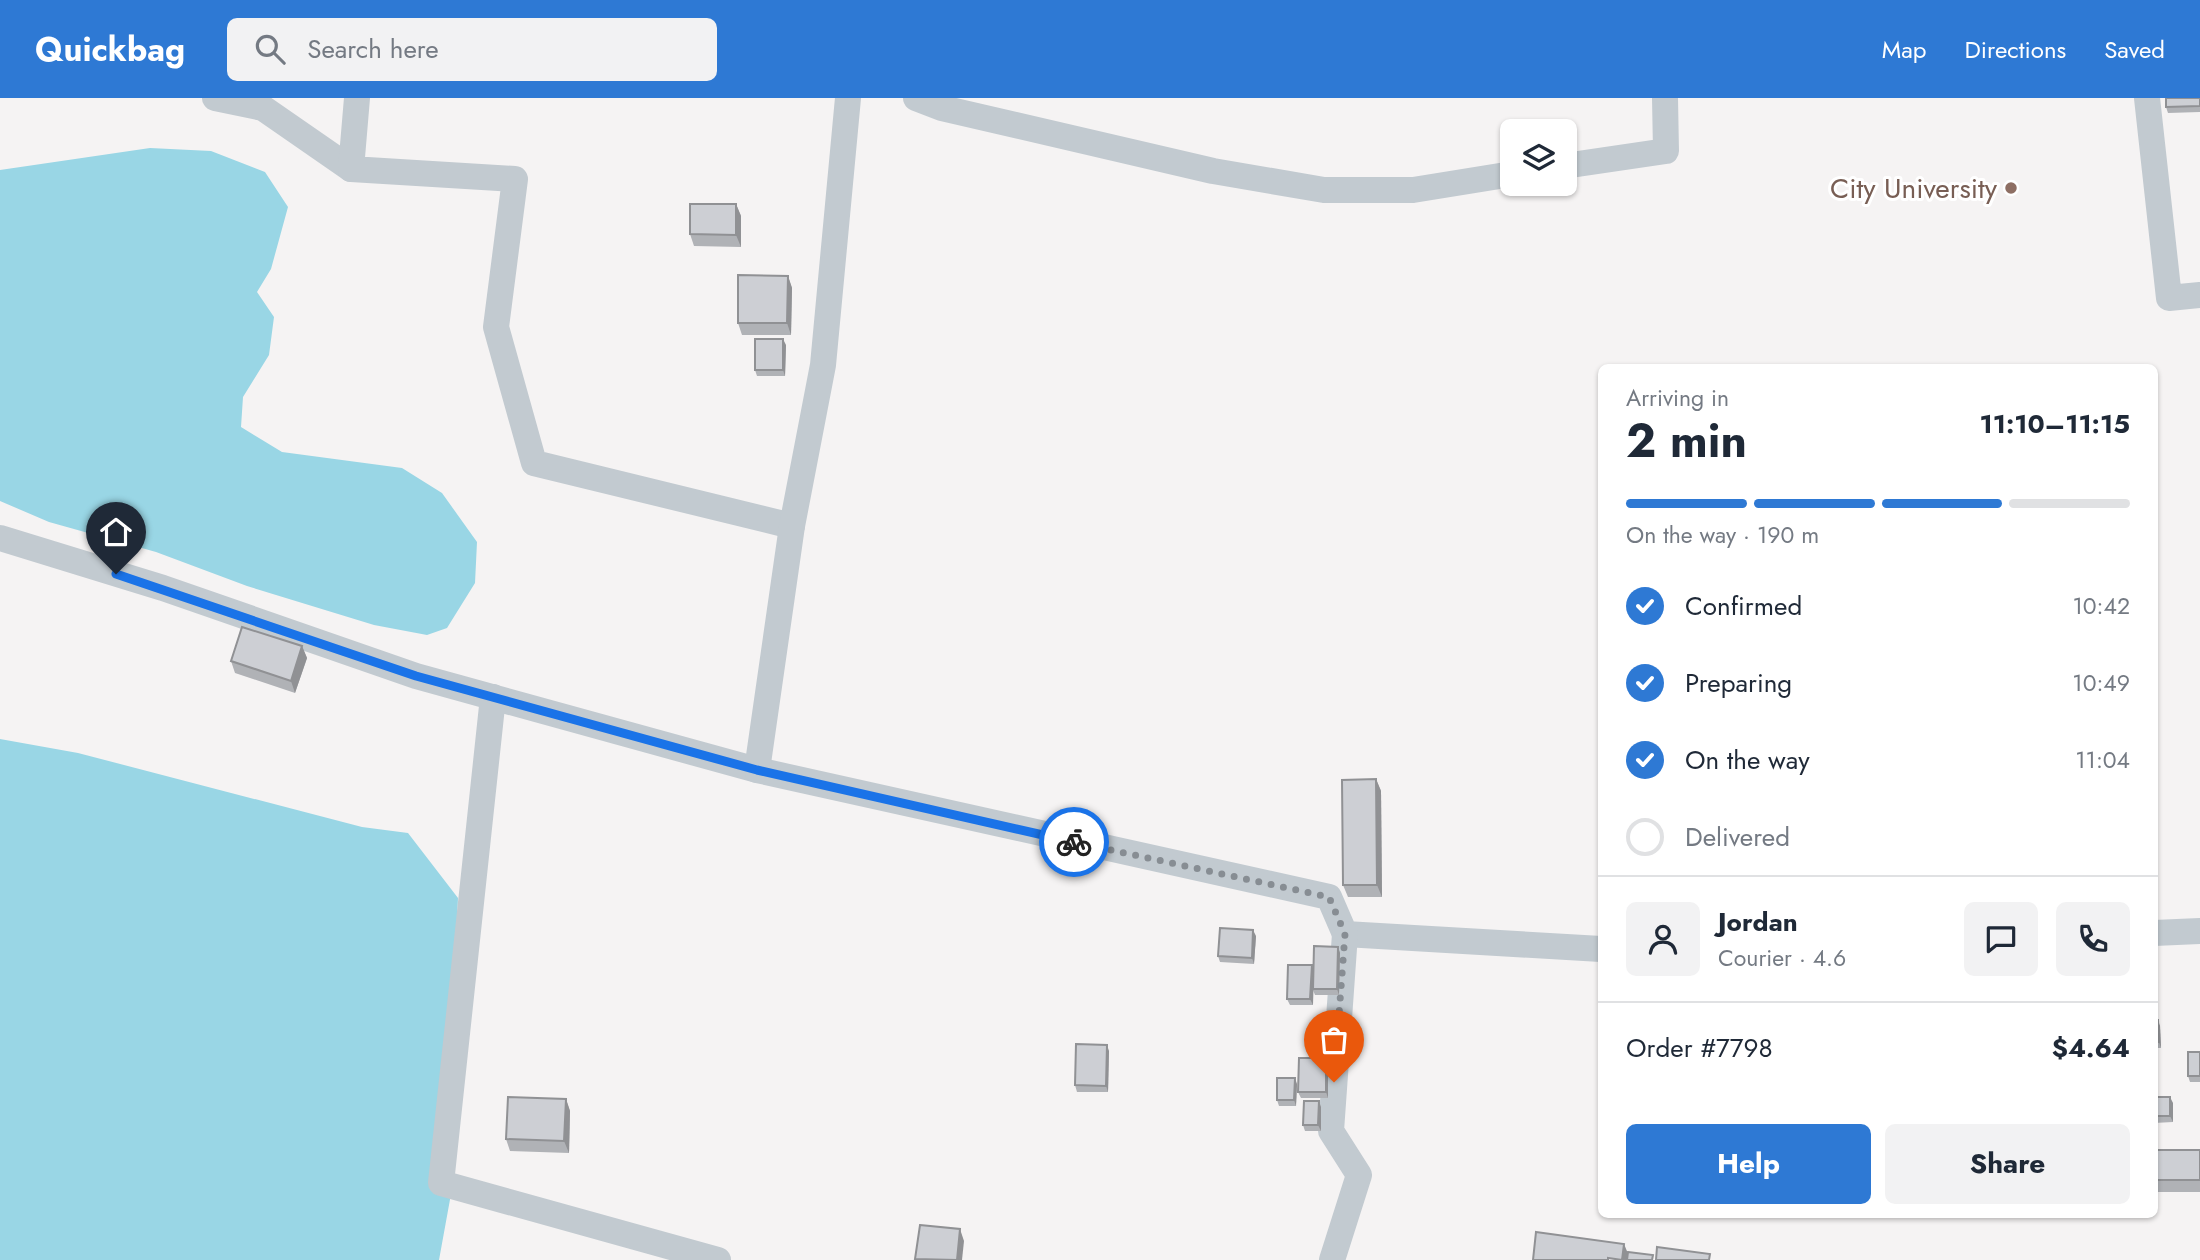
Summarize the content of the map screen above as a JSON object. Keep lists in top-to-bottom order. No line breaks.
{"places":["City University"],"page":{"header":"Quickbag","search":"Search here","nav":["Map","Directions","Saved"],"heading":["2 min","Arriving in","11:10–11:15"],"panel":["Jordan","Courier · 4.6","Order #7798","$4.64"],"bar":"On the way · 190 m","list":[["Confirmed","10:42"],["Preparing","10:49"],["On the way","11:04"],"Delivered"],"buttons":["Help","Share"]}}
